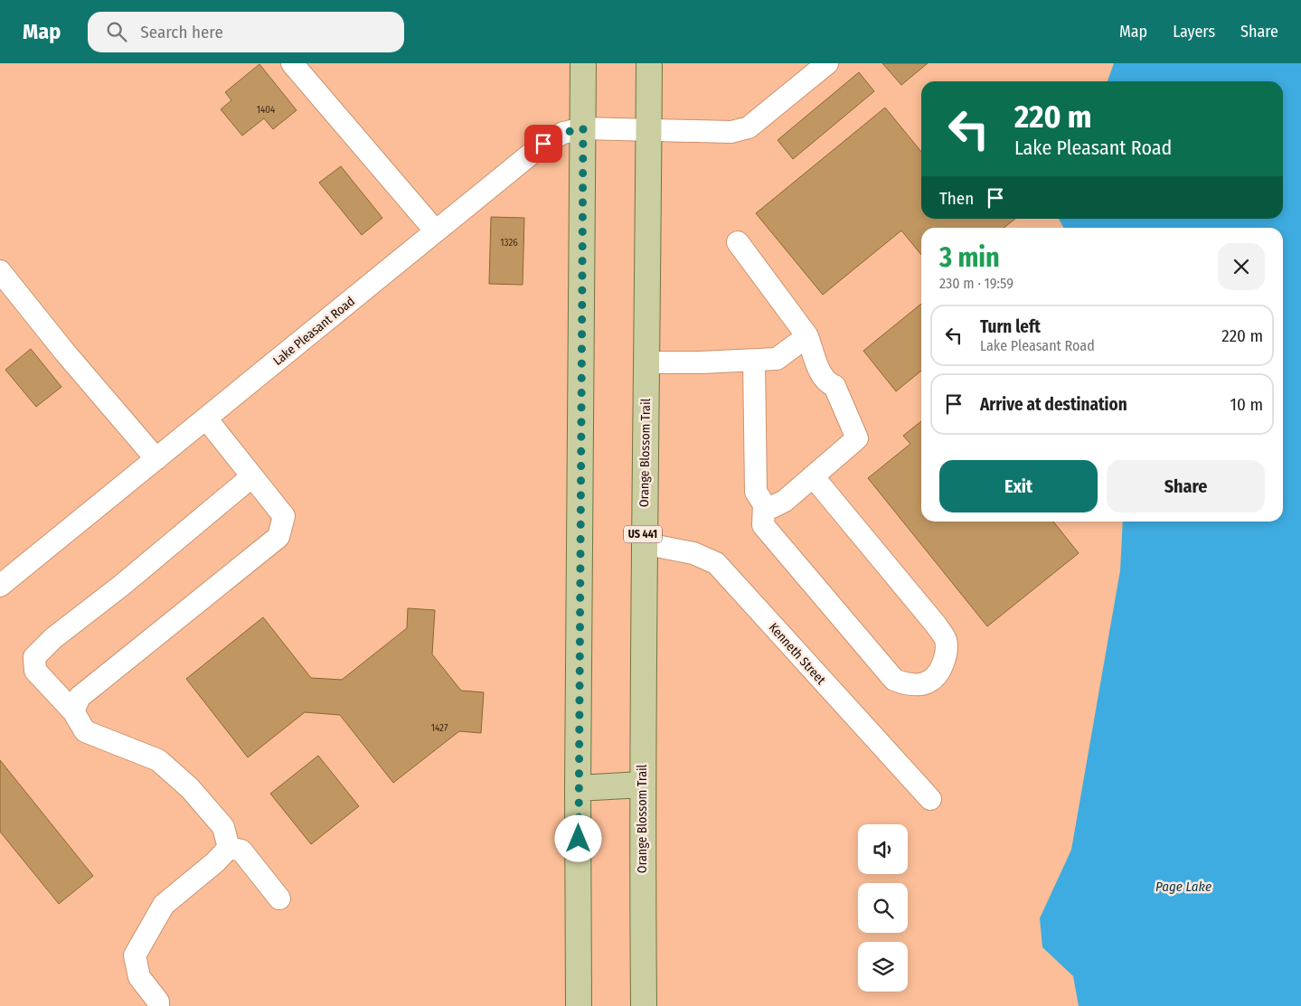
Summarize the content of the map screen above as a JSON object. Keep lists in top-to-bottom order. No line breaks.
{"streets":{"main road":["Orange Blossom Trail","US 441"],"street":["Lake Pleasant Road","Kenneth Street"]},"crossings":[["Lake Pleasant Road","Orange Blossom Trail"],["Orange Blossom Trail","Kenneth Street"]],"water":["Page Lake"],"house_numbers":["1404","1326","1427"],"page":{"header":"Map","search":"Search here","nav":["Map","Layers","Share"],"turn":["220 m","Lake Pleasant Road"],"then":"Then","heading":["3 min","230 m · 19:59"],"list":[{"name":"Turn left","note":"Lake Pleasant Road","value":"220 m"},{"name":"Arrive at destination","value":"10 m"}],"buttons":["Exit","Share"]}}
